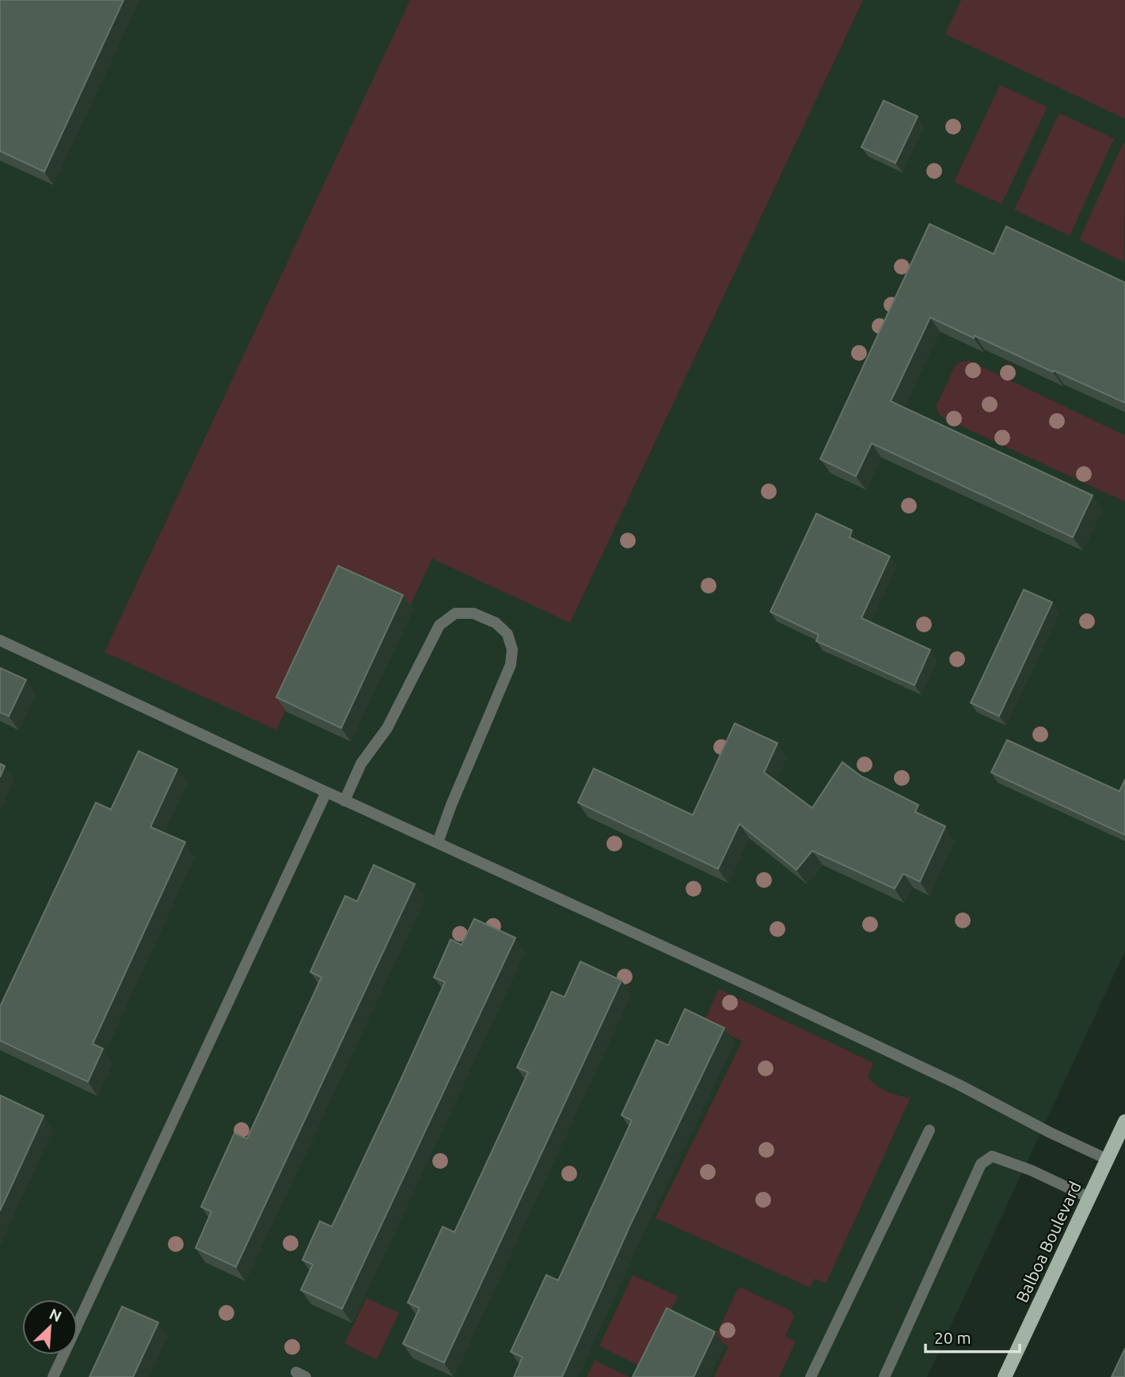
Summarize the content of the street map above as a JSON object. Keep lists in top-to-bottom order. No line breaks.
{"streets":{"main road":["Balboa Boulevard"]},"scale_bar":"20 m","north":"top right"}
